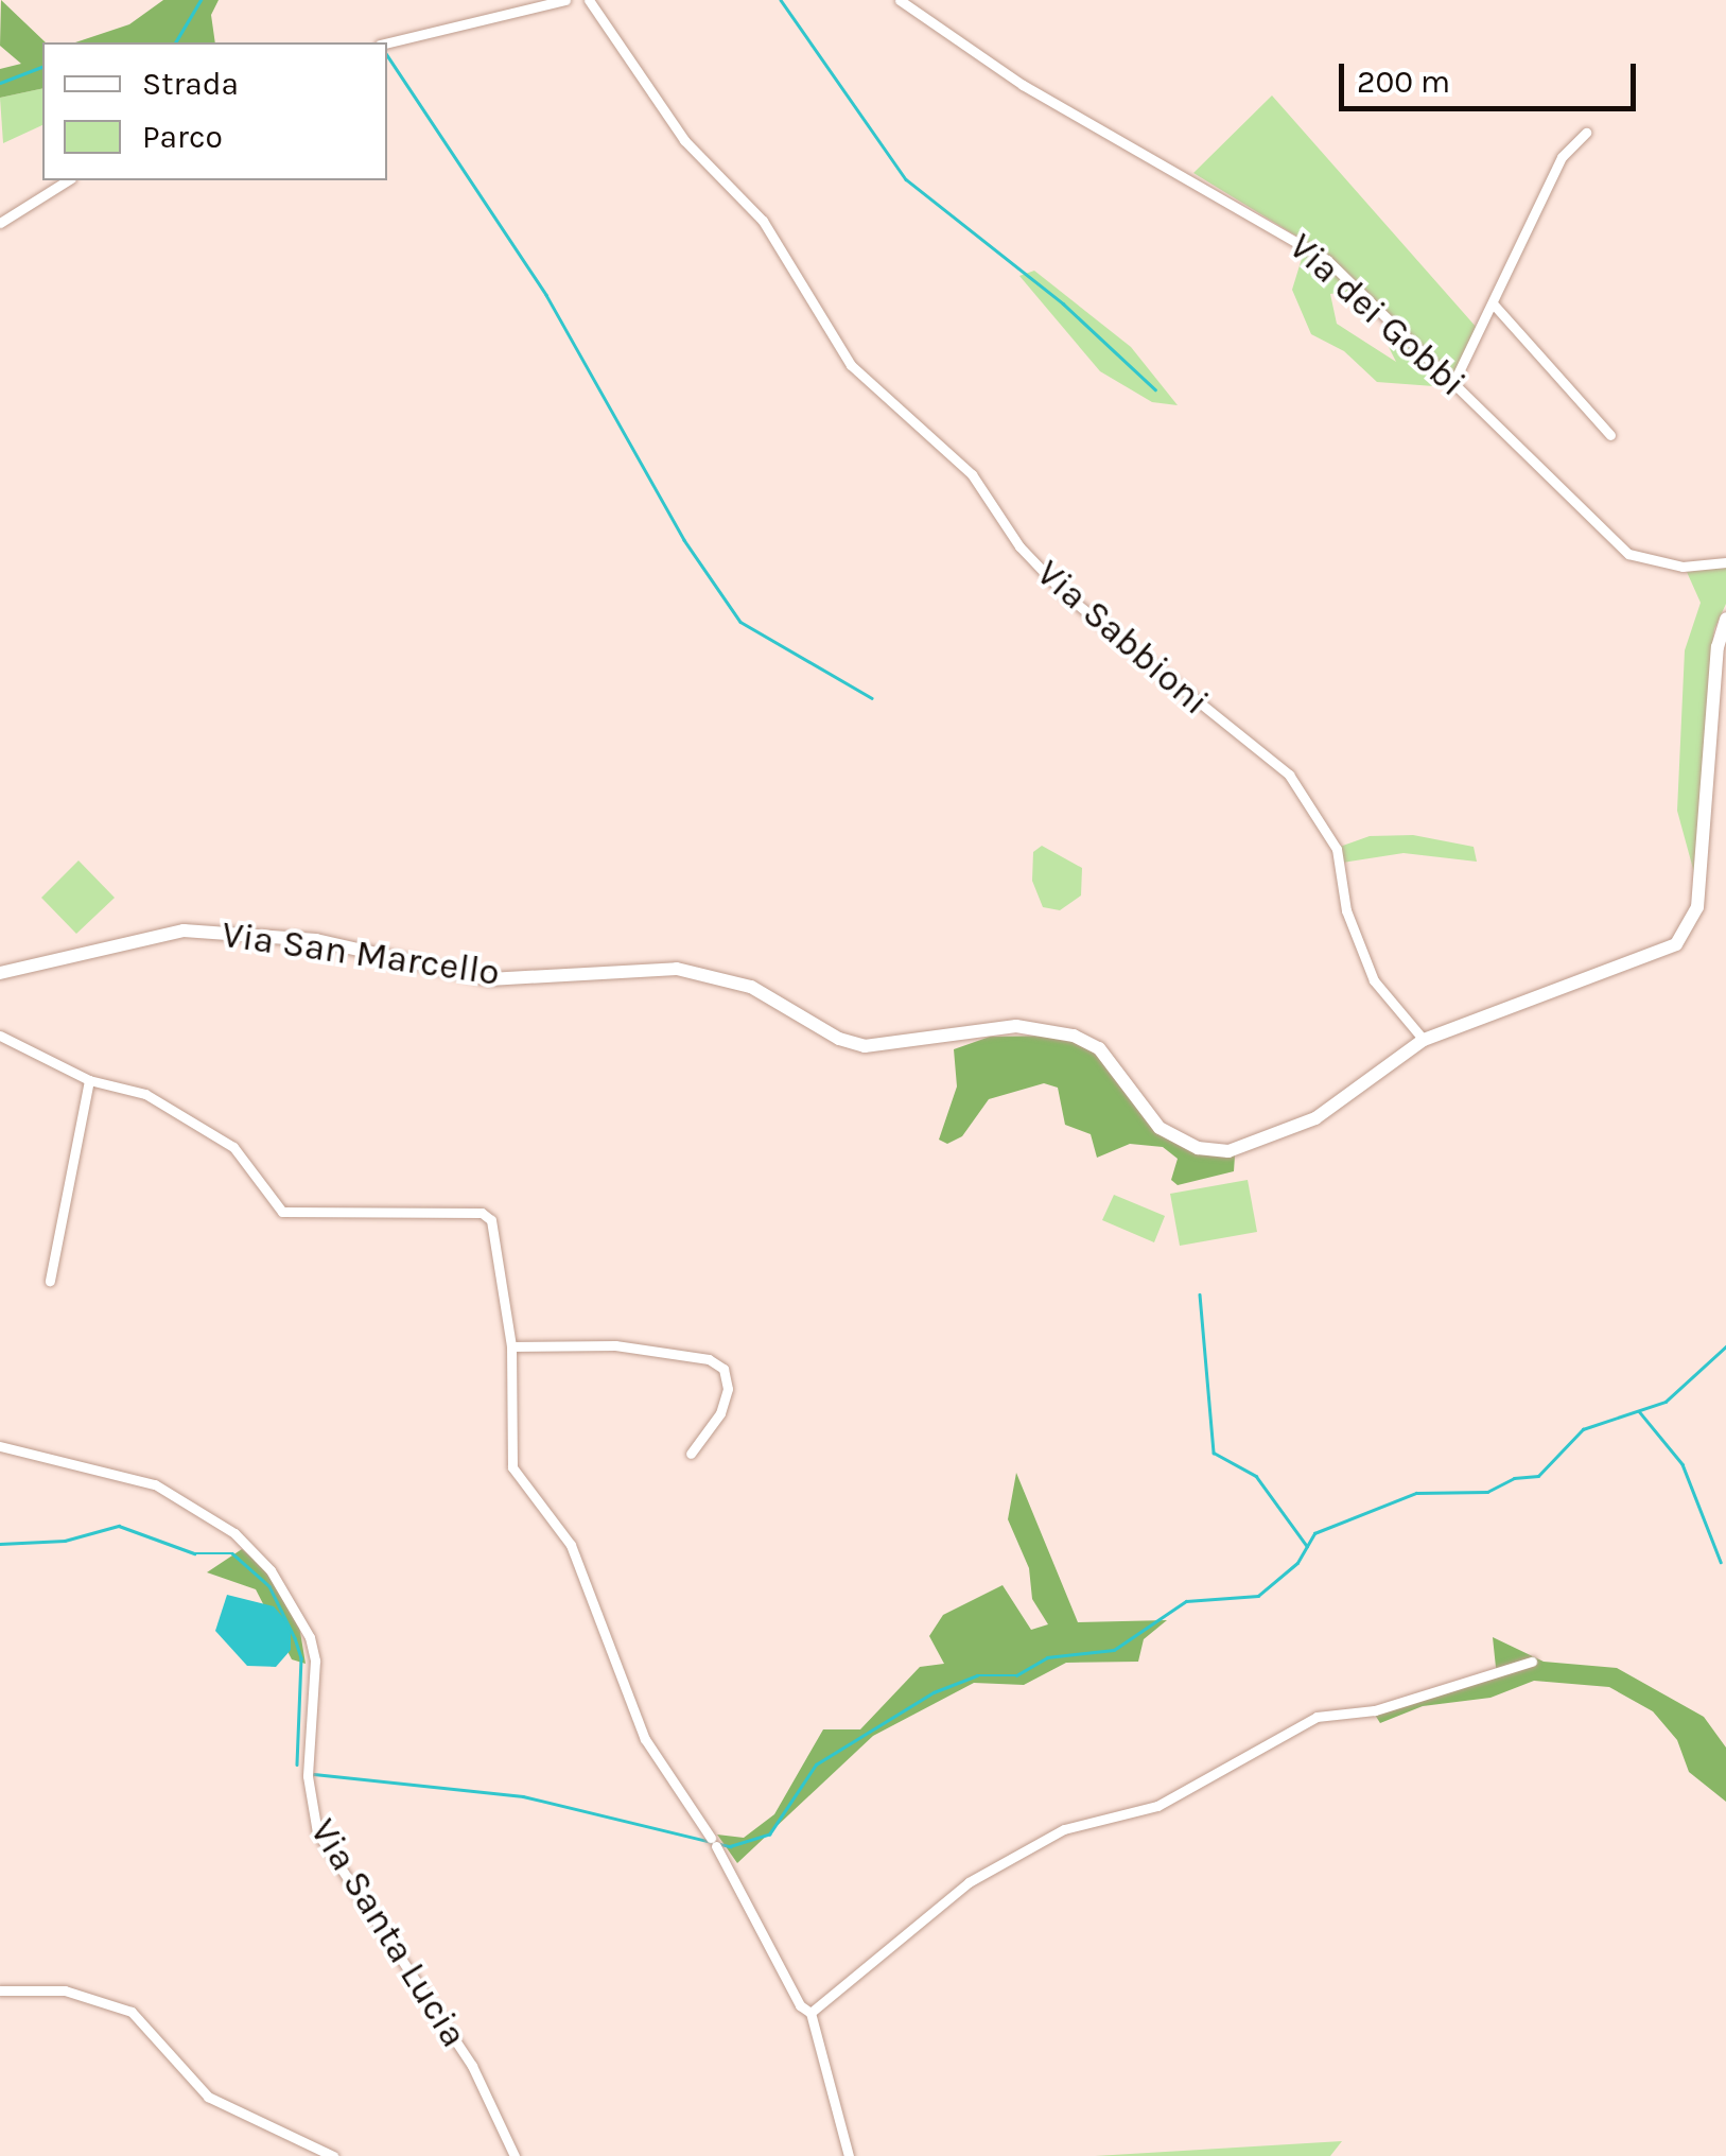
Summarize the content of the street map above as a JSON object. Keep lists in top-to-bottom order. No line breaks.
{"streets":{"main road":["Via San Marcello"],"street":["Via dei Gobbi","Via Sabbioni","Via Santa Lucia"]},"crossings":[["Via Sabbioni","Via San Marcello"]],"legend":["Strada","Parco"],"scale_bar":"200 m"}
